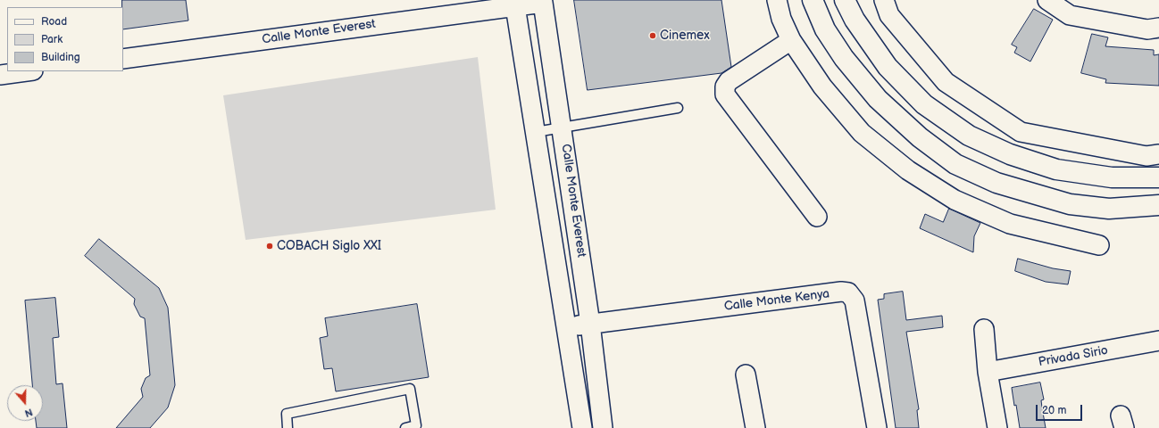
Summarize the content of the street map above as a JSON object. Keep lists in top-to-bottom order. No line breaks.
{"streets":{"street":["Calle Monte Everest","Calle Monte Kenya","Privada Sirio"]},"crossings":[["Calle Monte Everest","Calle Monte Kenya"]],"places":["Cinemex","COBACH Siglo XXI"],"legend":["Road","Park","Building"],"scale_bar":"20 m","north":"bottom"}
